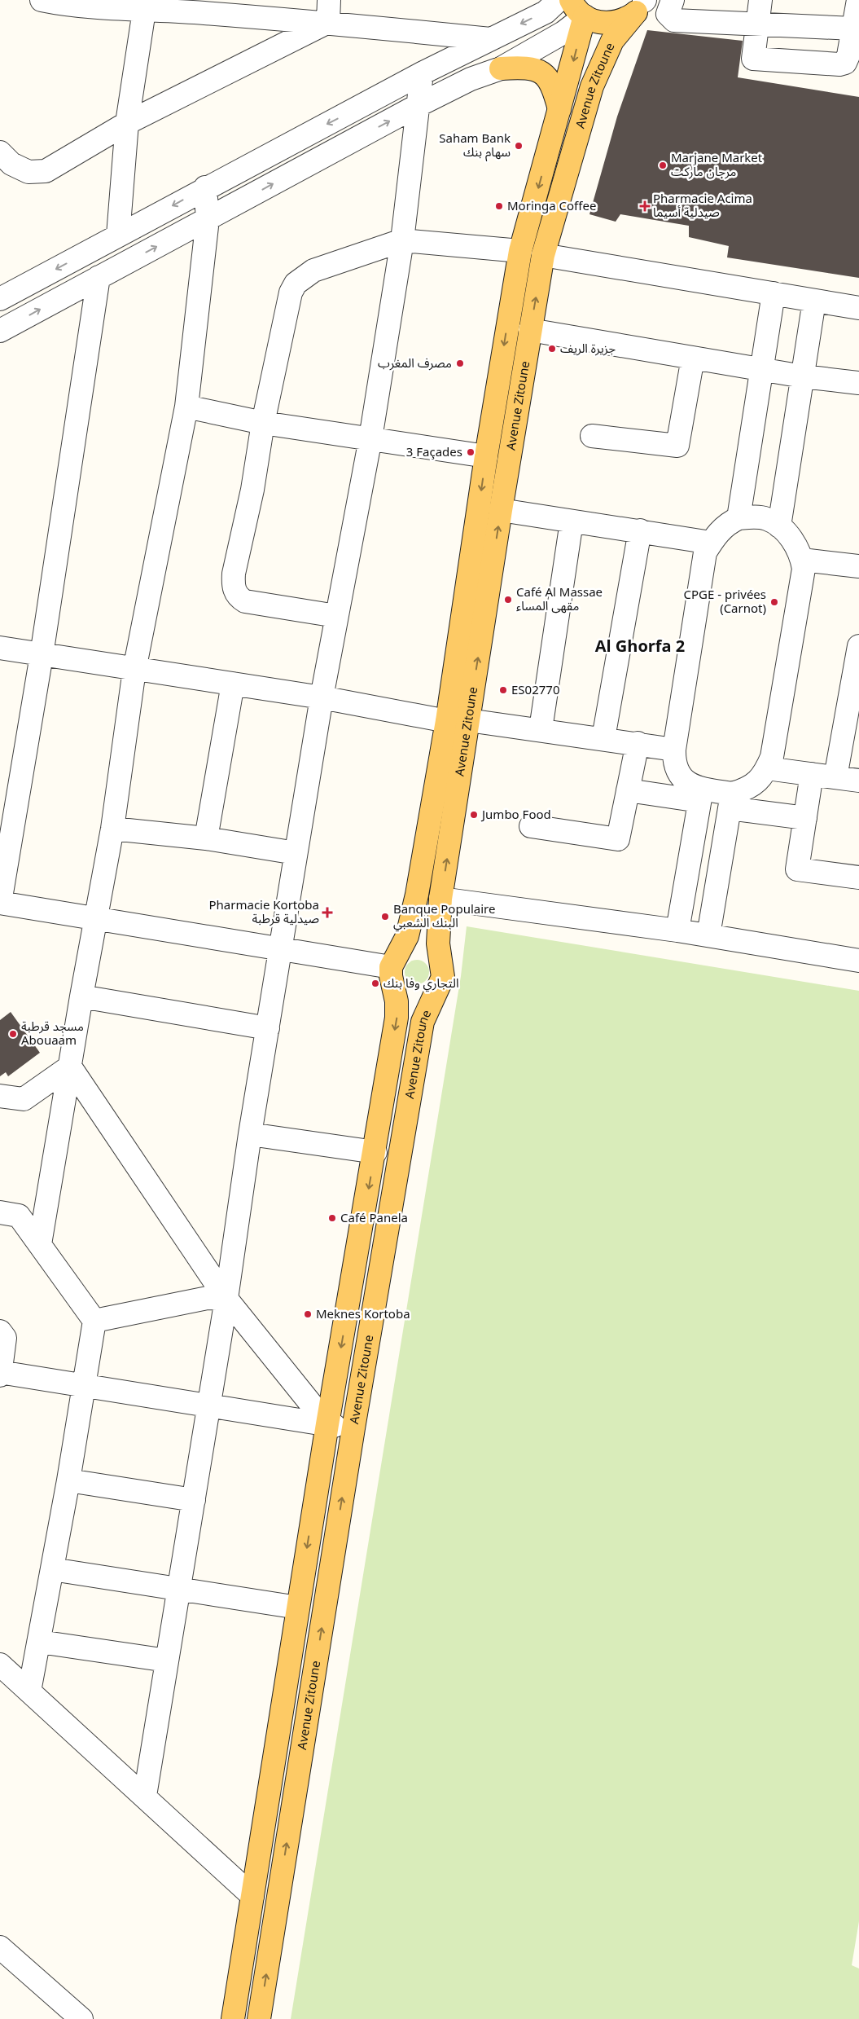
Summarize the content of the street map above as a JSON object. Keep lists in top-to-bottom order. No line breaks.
{"streets":{"main road":["Avenue Zitoune"]},"districts":["Al Ghorfa 2"],"places":{"other":["Saham Bank سهام بنك","Marjane Market مرجان ماركت","Moringa Coffee","جزيرة الريف","مصرف المغرب","3 Façades","Café Al Massae مقهى المساء","CPGE - privées (Carnot)","ES02770","Jumbo Food","Banque Populaire البنك الشعبي","التجاري وفا بنك","مسجد قرطبة Abouaam","Café Panela","Meknes Kortoba"],"health":["Pharmacie Acima صيدلية أسيما","Pharmacie Kortoba صيدلية قرطبة"]}}
